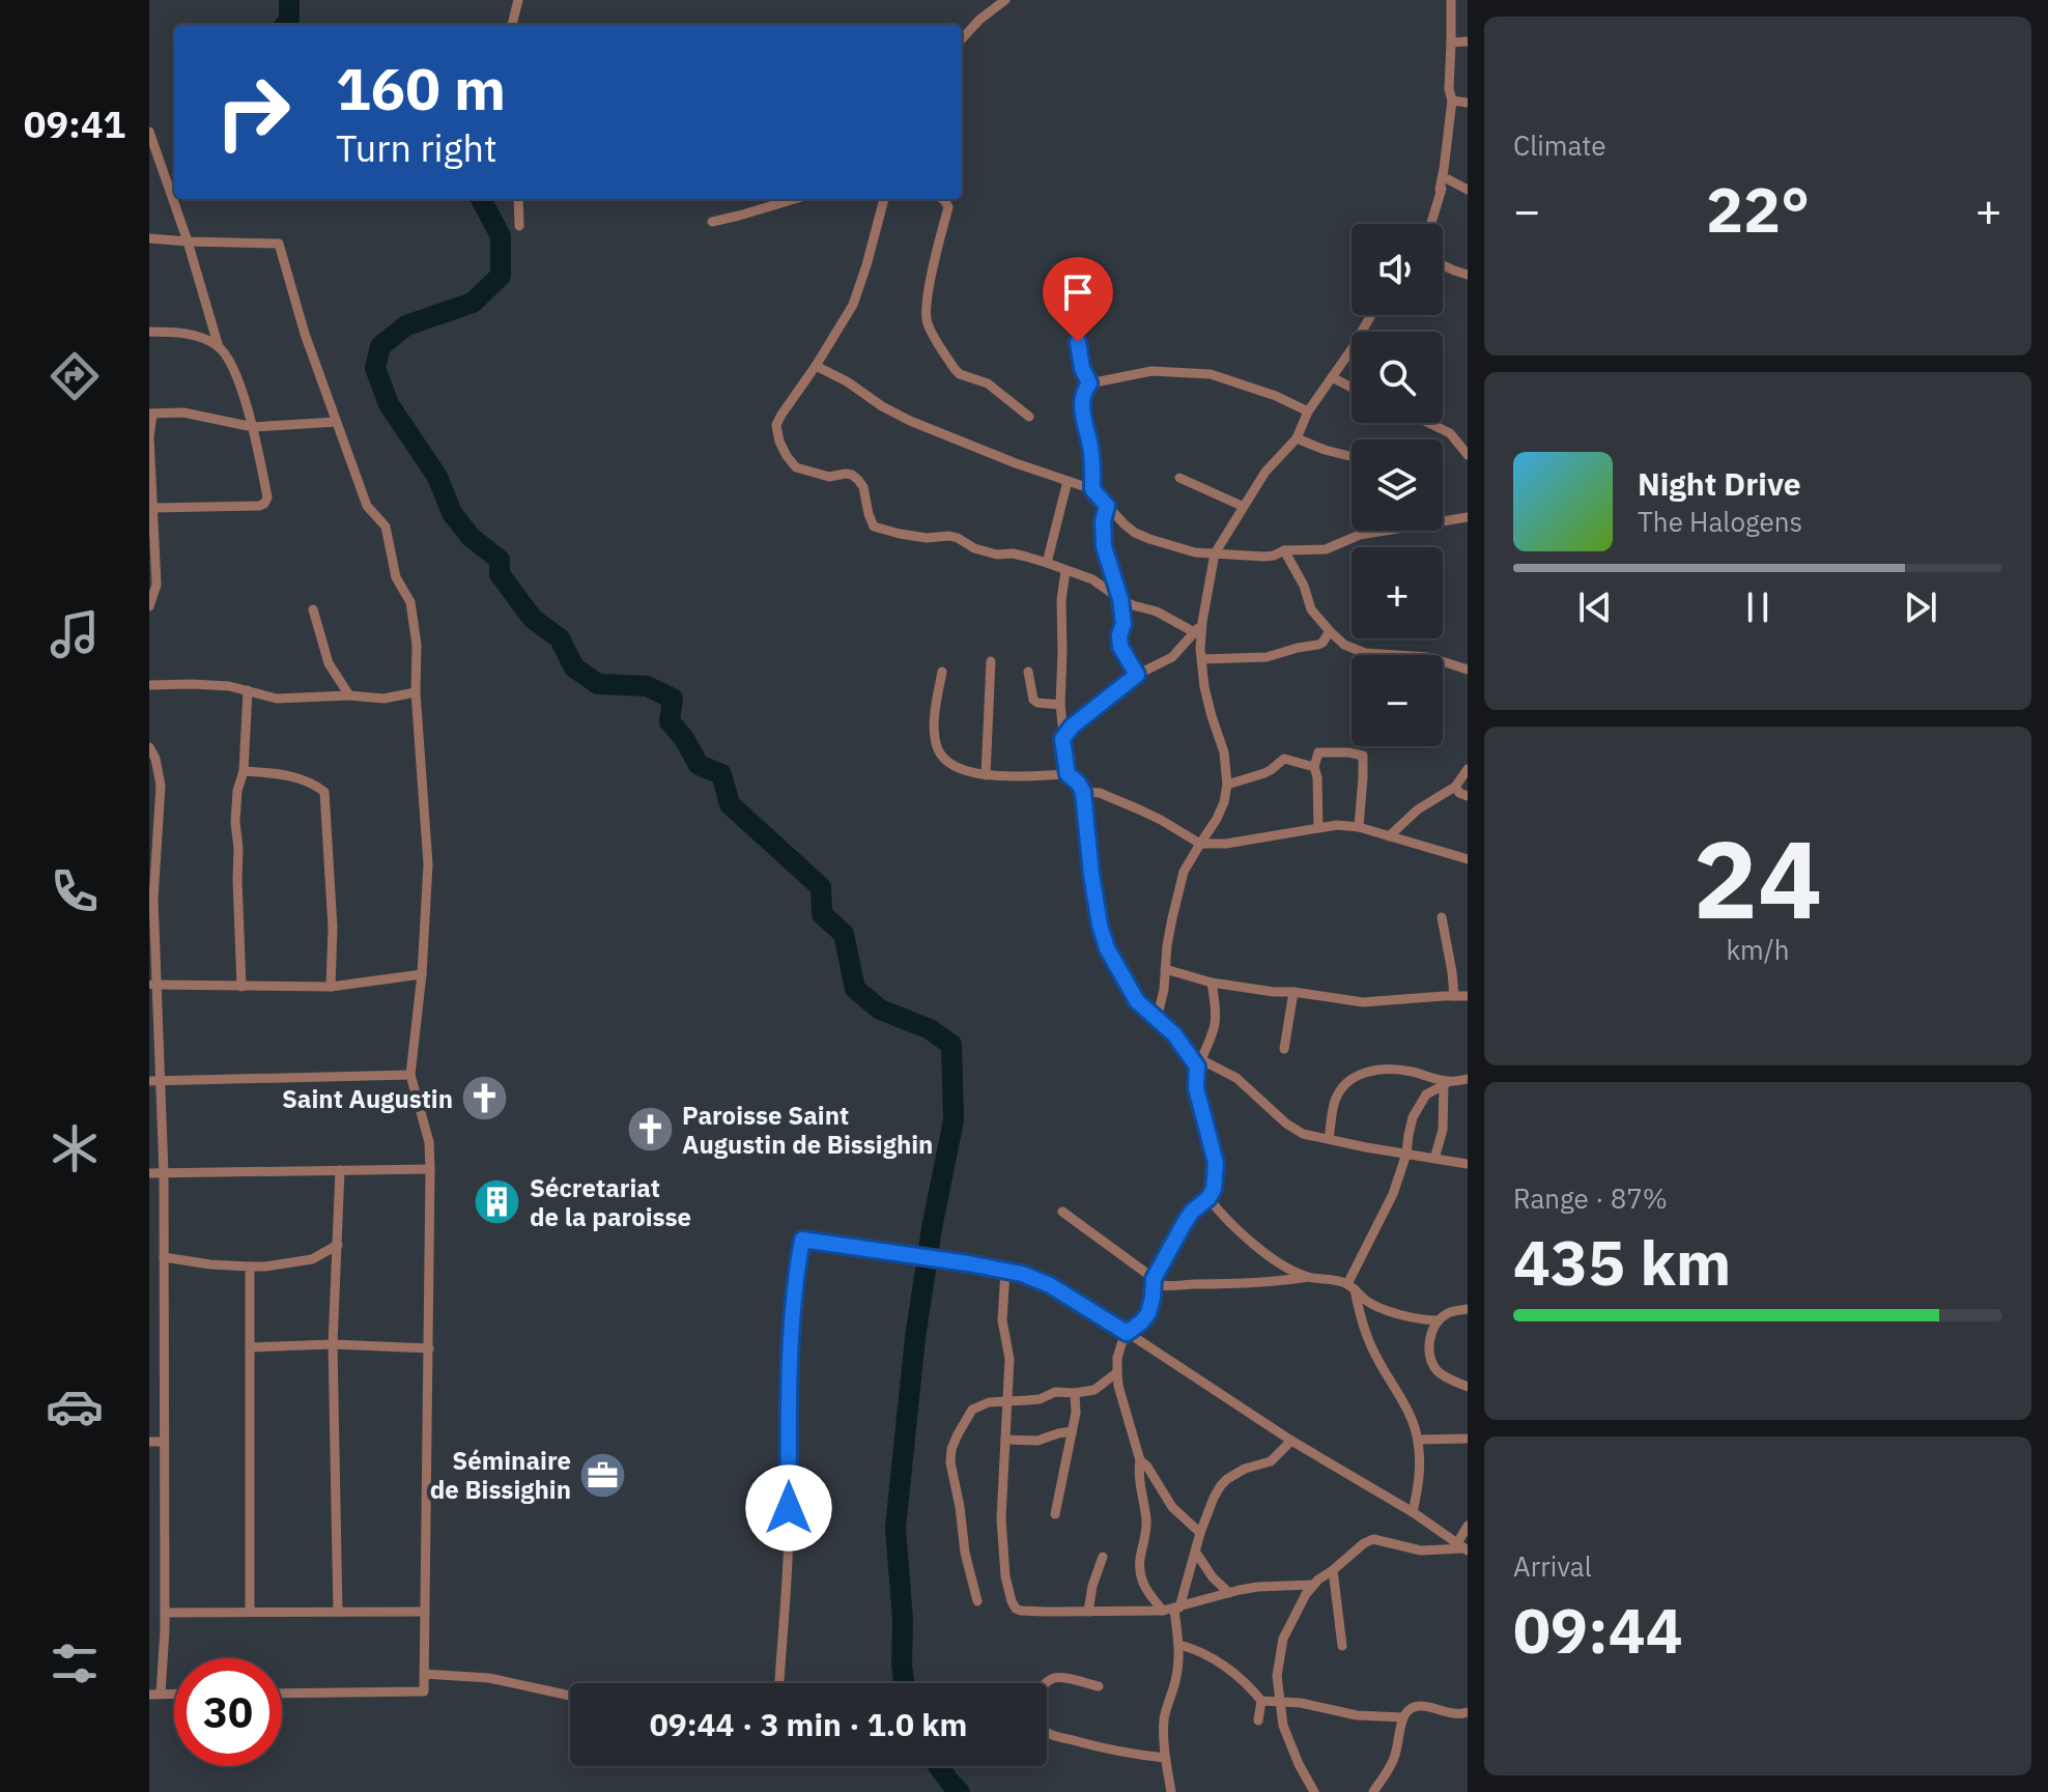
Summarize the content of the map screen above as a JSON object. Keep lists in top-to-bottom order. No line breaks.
{"places":{"church":["Saint Augustin","Paroisse Saint Augustin de Bissighin"],"building":["Sécretariat de la paroisse"],"office":["Séminaire de Bissighin"]},"page":{"tabs":"09:41","tile":["Climate",["24","km/h"],["Range · 87%","435 km"],["Arrival","09:44"]],"turn":["160 m","Turn right"],"heat":["−","22°","+"],"map_buttons":["+","−"],"song":["Night Drive","The Halogens"],"limit":"30","trip":"09:44 · 3 min · 1.0 km"}}
